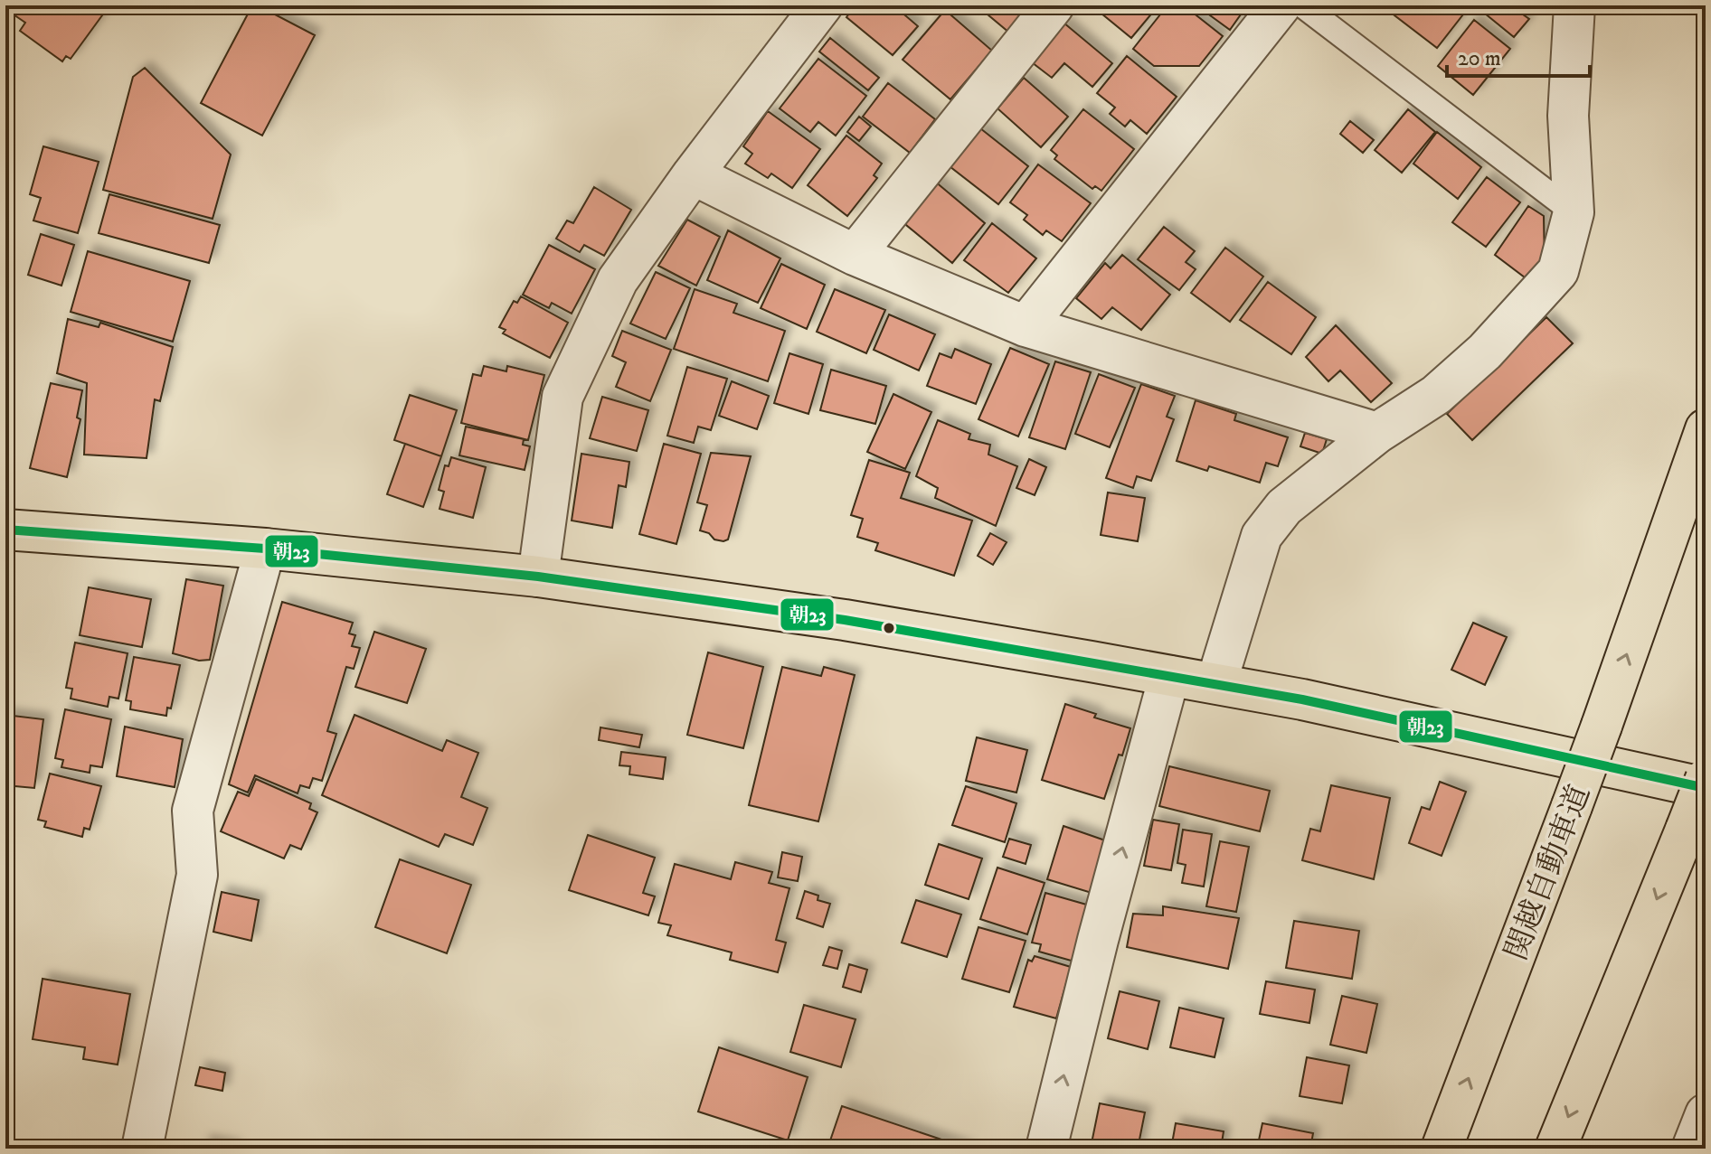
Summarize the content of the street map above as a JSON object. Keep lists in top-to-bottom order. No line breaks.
{"streets":{"main road":["関越自動車道"]},"lines":["transit line 朝23"],"scale_bar":"20 m"}
